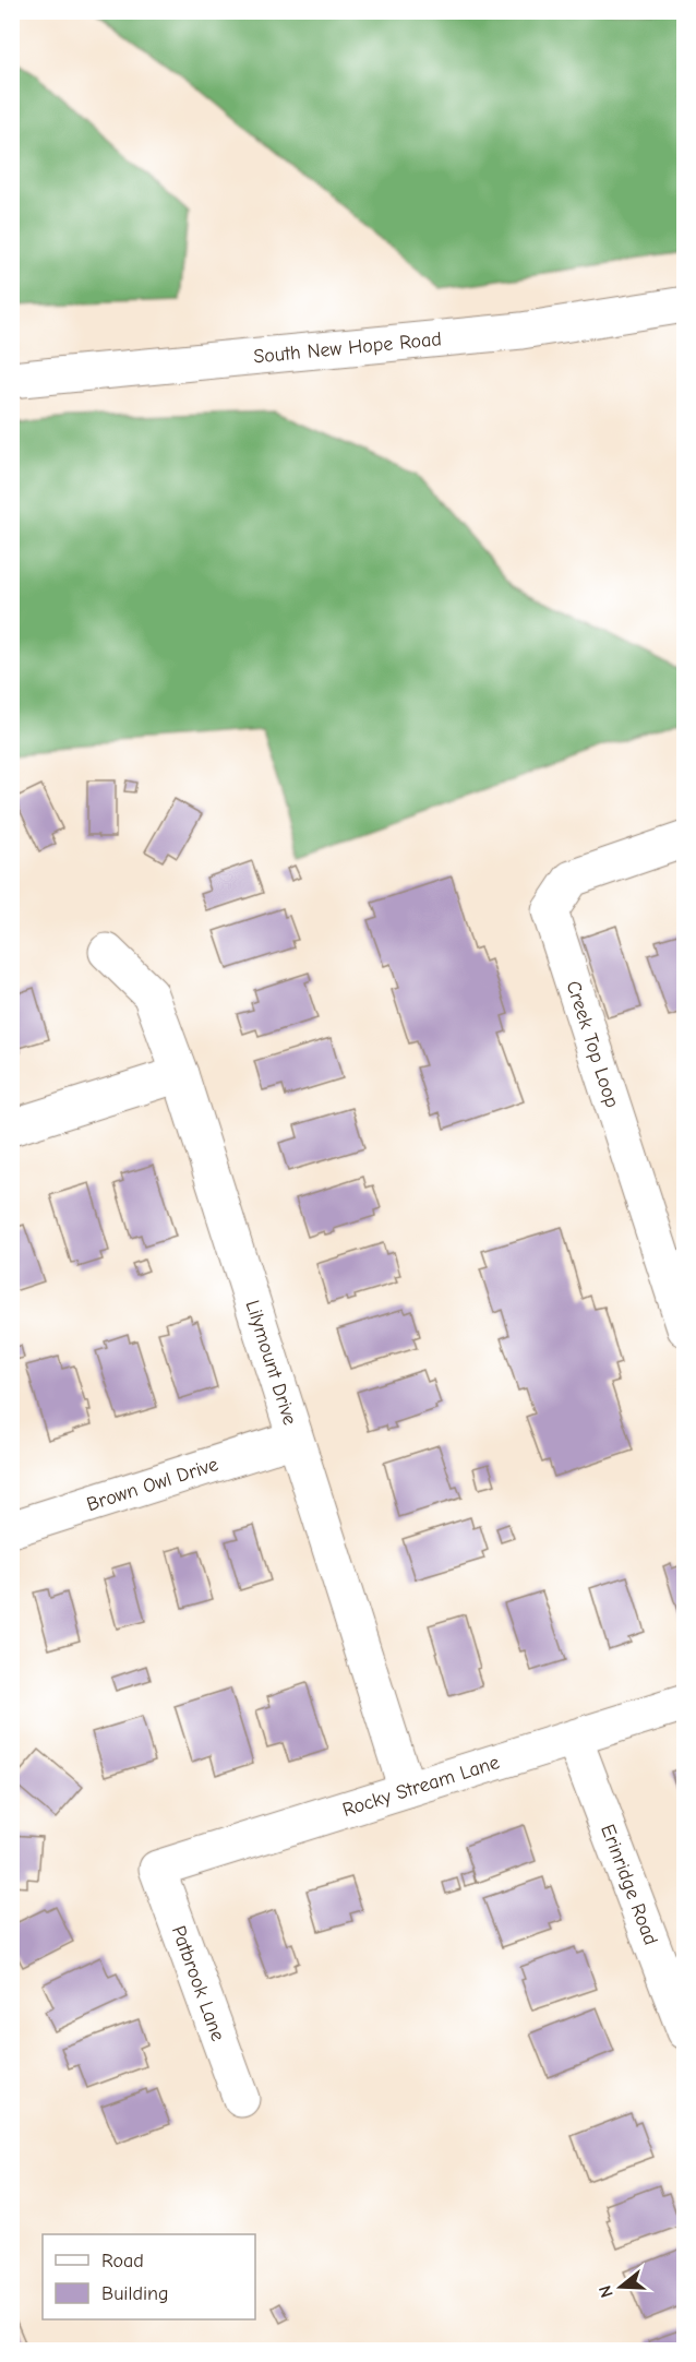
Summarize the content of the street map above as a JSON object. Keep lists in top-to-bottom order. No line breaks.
{"streets":{"street":["South New Hope Road","Creek Top Loop","Lilymount Drive","Brown Owl Drive","Rocky Stream Lane","Erinridge Road","Patbrook Lane"]},"crossings":[["Lilymount Drive","Brown Owl Drive"],["Lilymount Drive","Rocky Stream Lane"],["Rocky Stream Lane","Erinridge Road"],["Rocky Stream Lane","Patbrook Lane"]],"legend":["Road","Building"],"north":"left"}
